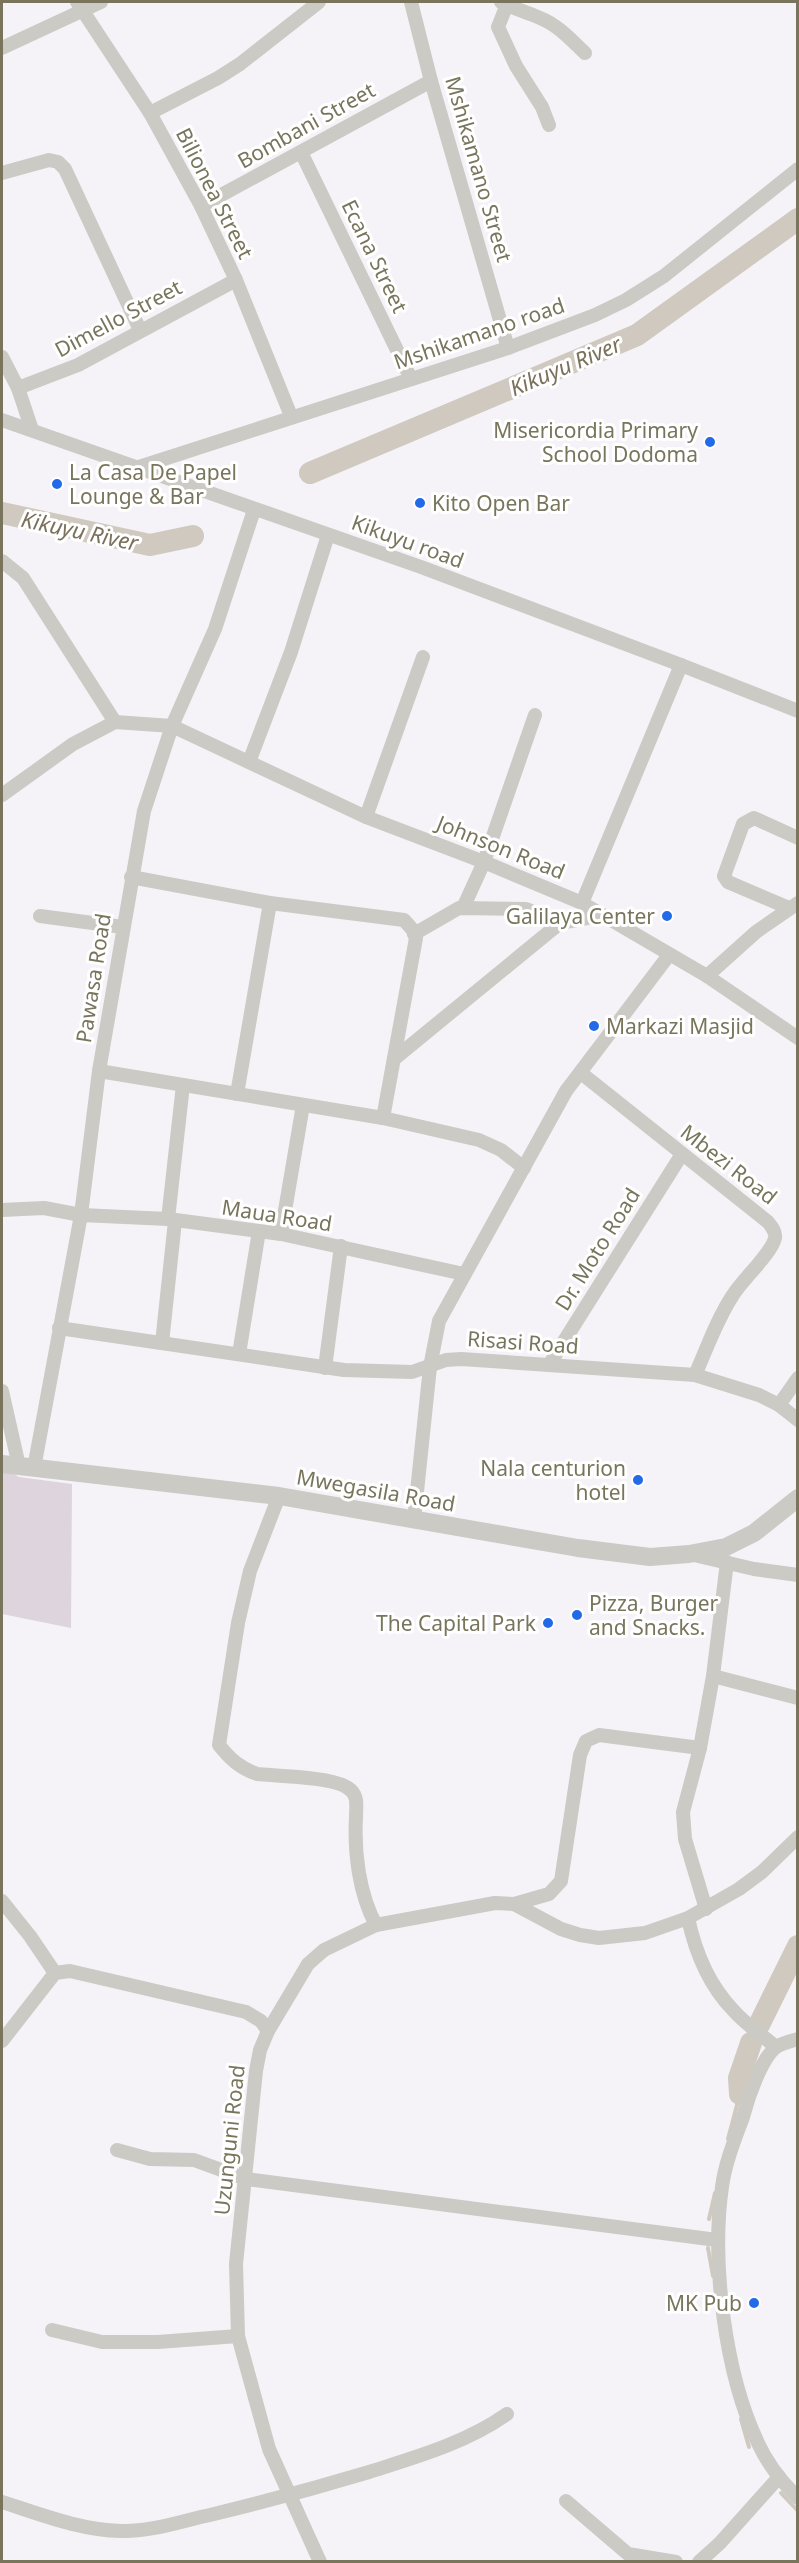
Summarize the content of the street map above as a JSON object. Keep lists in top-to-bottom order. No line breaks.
{"streets":{"street":["Bombani Street","Mshikamano Street","Bilionea Street","Ecana Street","Dimello Street","Mshikamano road","Kikuyu road","Johnson Road","Pawasa Road","Mbezi Road","Maua Road","Dr. Moto Road","Risasi Road","Mwegasila Road","Uzunguni Road"]},"crossings":[["Bombani Street","Mshikamano Street"],["Bombani Street","Bilionea Street"],["Bombani Street","Ecana Street"],["Mshikamano Street","Mshikamano road"],["Bilionea Street","Dimello Street"],["Bilionea Street","Mshikamano road"],["Ecana Street","Mshikamano road"],["Mshikamano road","Kikuyu road"],["Kikuyu road","Pawasa Road"],["Johnson Road","Pawasa Road"],["Pawasa Road","Maua Road"],["Pawasa Road","Risasi Road"],["Pawasa Road","Mwegasila Road"],["Mbezi Road","Dr. Moto Road"],["Mbezi Road","Risasi Road"],["Dr. Moto Road","Risasi Road"]],"water":["Kikuyu River"],"places":["Misericordia Primary School Dodoma","La Casa De Papel Lounge & Bar","Kito Open Bar","Galilaya Center","Markazi Masjid","Nala centurion hotel","Pizza, Burger and Snacks.","The Capital Park","MK Pub"]}
